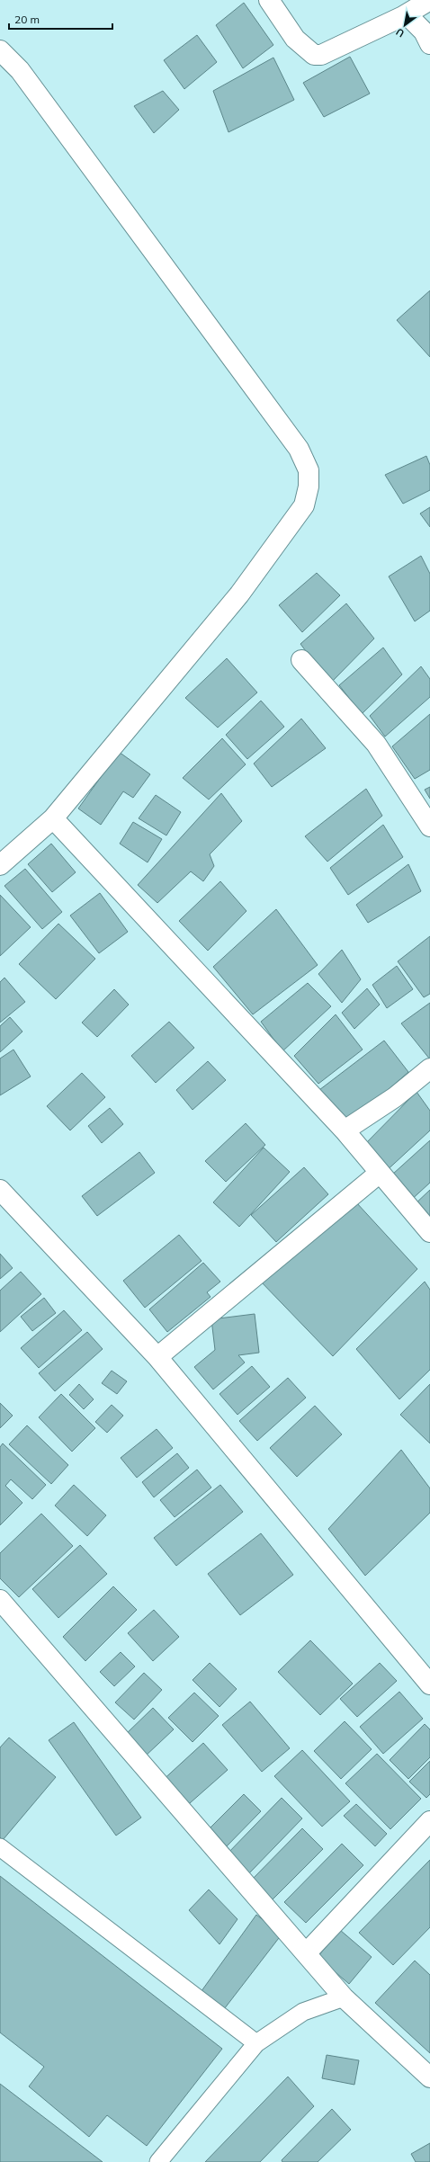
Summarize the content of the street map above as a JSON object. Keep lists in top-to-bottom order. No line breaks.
{"scale_bar":"20 m","north":"bottom left"}
